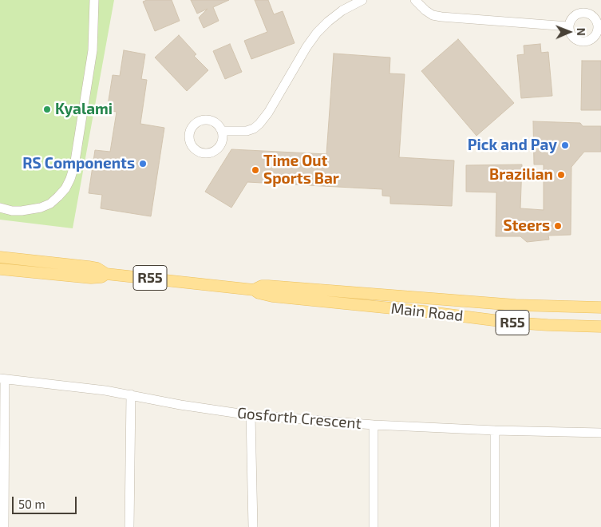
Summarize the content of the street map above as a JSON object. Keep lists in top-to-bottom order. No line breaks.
{"streets":{"main road":["R55","Main Road"],"street":["Gosforth Crescent"]},"crossings":[["R55","Main Road"]],"places":["Kyalami","Pick and Pay","RS Components","Time Out Sports Bar","Brazilian","Steers"],"scale_bar":"50 m","north":"right"}
